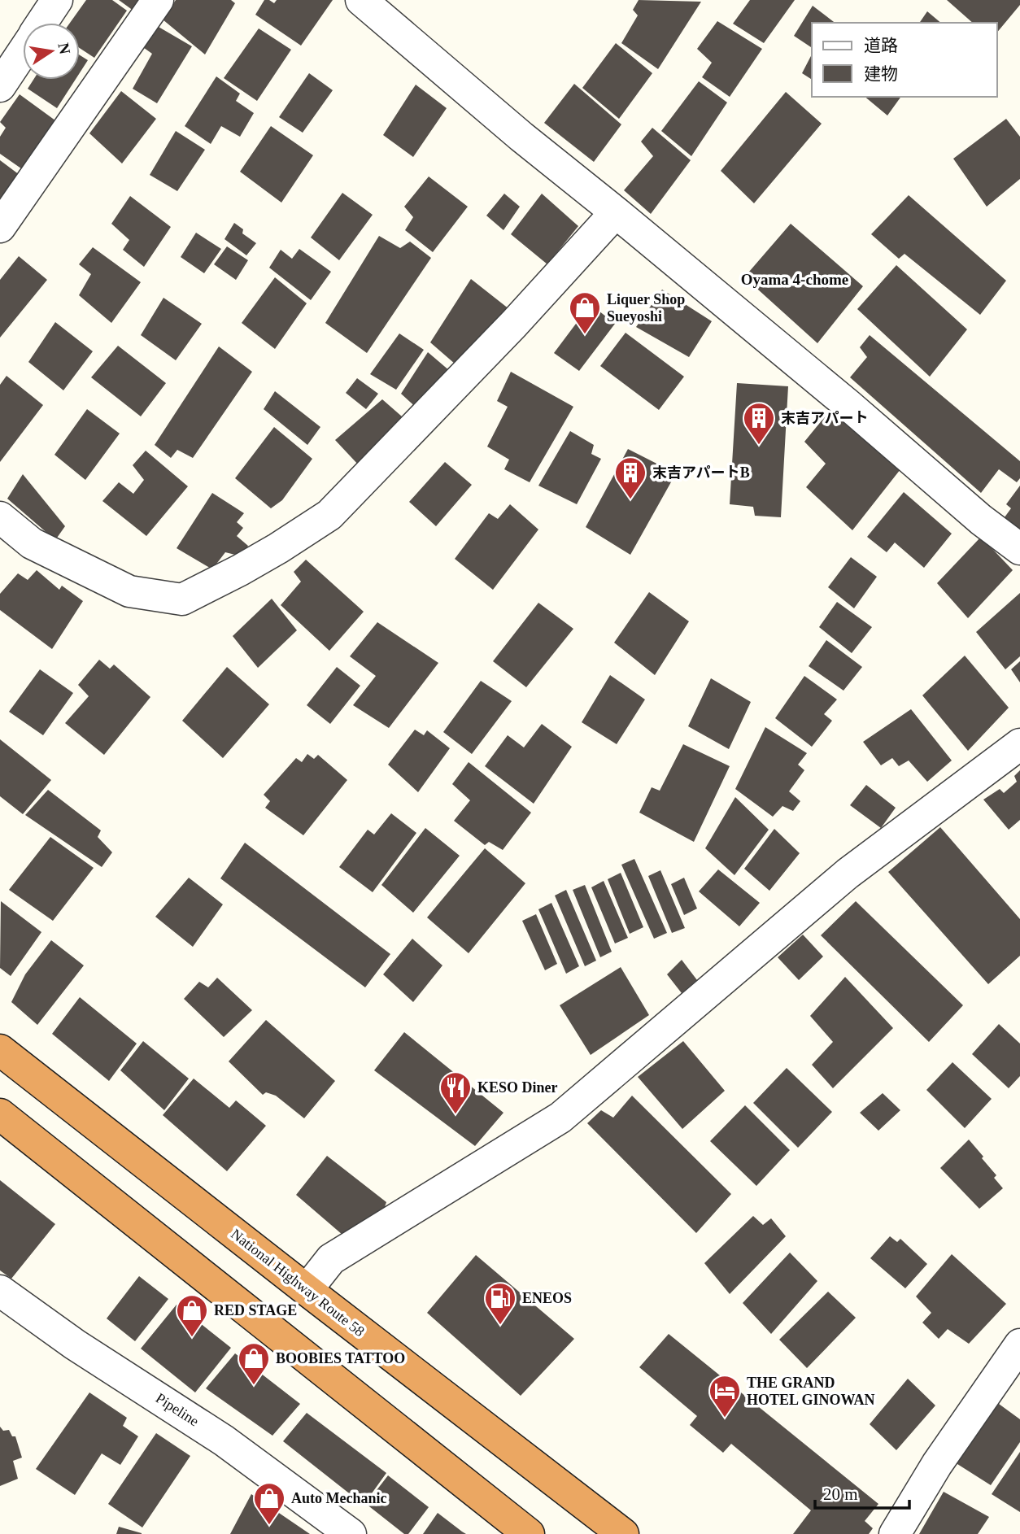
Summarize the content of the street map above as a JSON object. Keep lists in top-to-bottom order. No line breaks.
{"streets":{"highway":["National Highway Route 58"],"street":["Pipeline"]},"districts":["Oyama 4-chome"],"places":{"shop":["Liquer Shop Sueyoshi","RED STAGE","BOOBIES TATTOO","Auto Mechanic"],"building":["末吉アパート","末吉アパートB"],"restaurant":["KESO Diner"],"fuel station":["ENEOS"],"hotel":["THE GRAND HOTEL GINOWAN"]},"legend":["道路","建物"],"scale_bar":"20 m","north":"right"}
